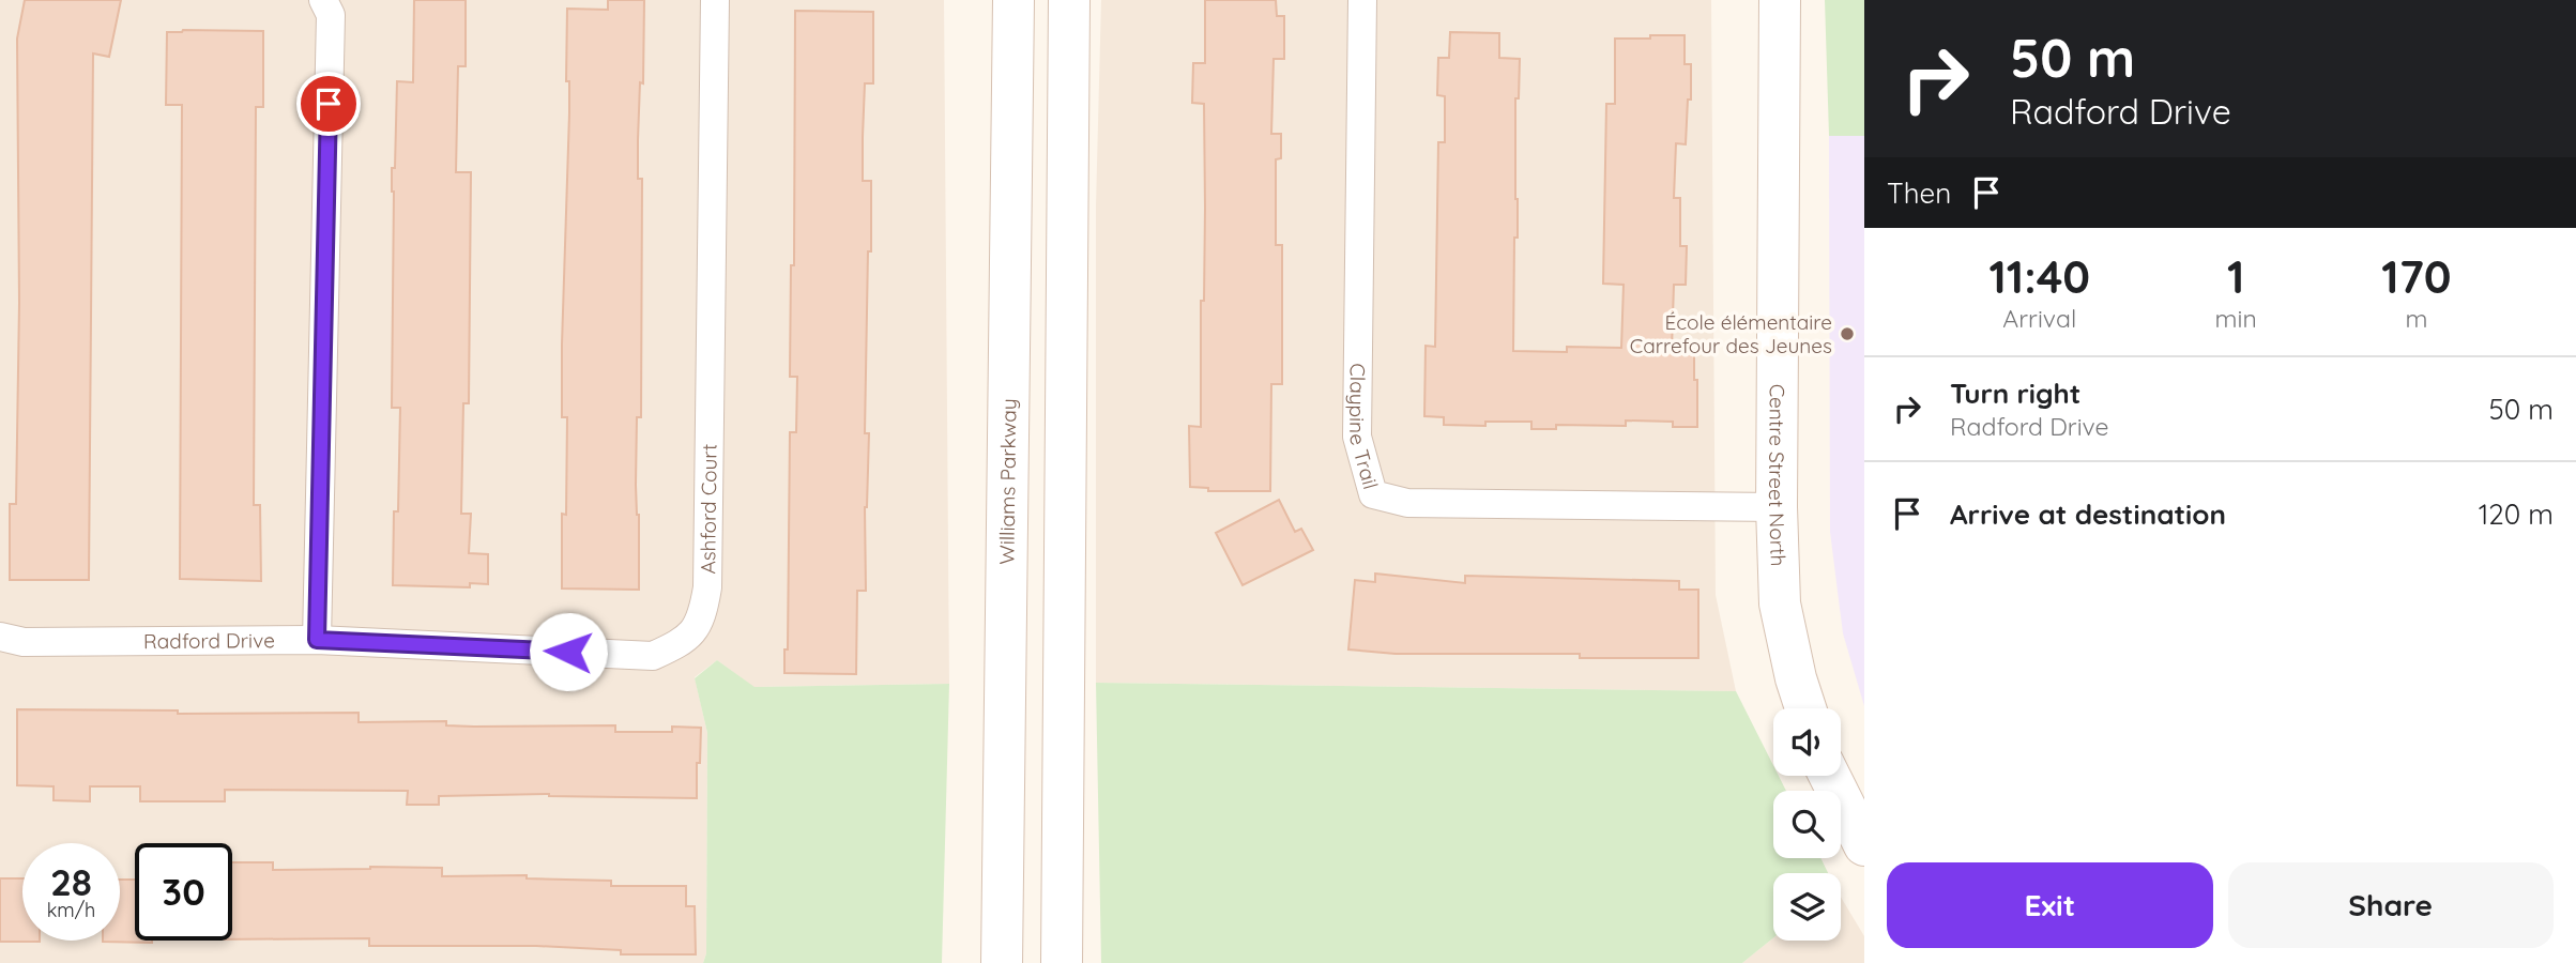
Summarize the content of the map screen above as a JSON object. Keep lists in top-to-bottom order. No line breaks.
{"streets":{"main road":["Centre Street North","Williams Parkway"],"street":["Claypine Trail","Ashford Court","Radford Drive"]},"crossings":[["Claypine Trail","Centre Street North"],["Ashford Court","Radford Drive"]],"places":["École élémentaire Carrefour des Jeunes"],"page":{"turn":["50 m","Radford Drive"],"then":"Then","eta":["11:40","Arrival","1","min","170","m"],"list":[{"name":"Turn right","note":"Radford Drive","value":"50 m"},{"name":"Arrive at destination","value":"120 m"}],"speed":"28 km/h","limit":"30","buttons":["Exit","Share"]}}
